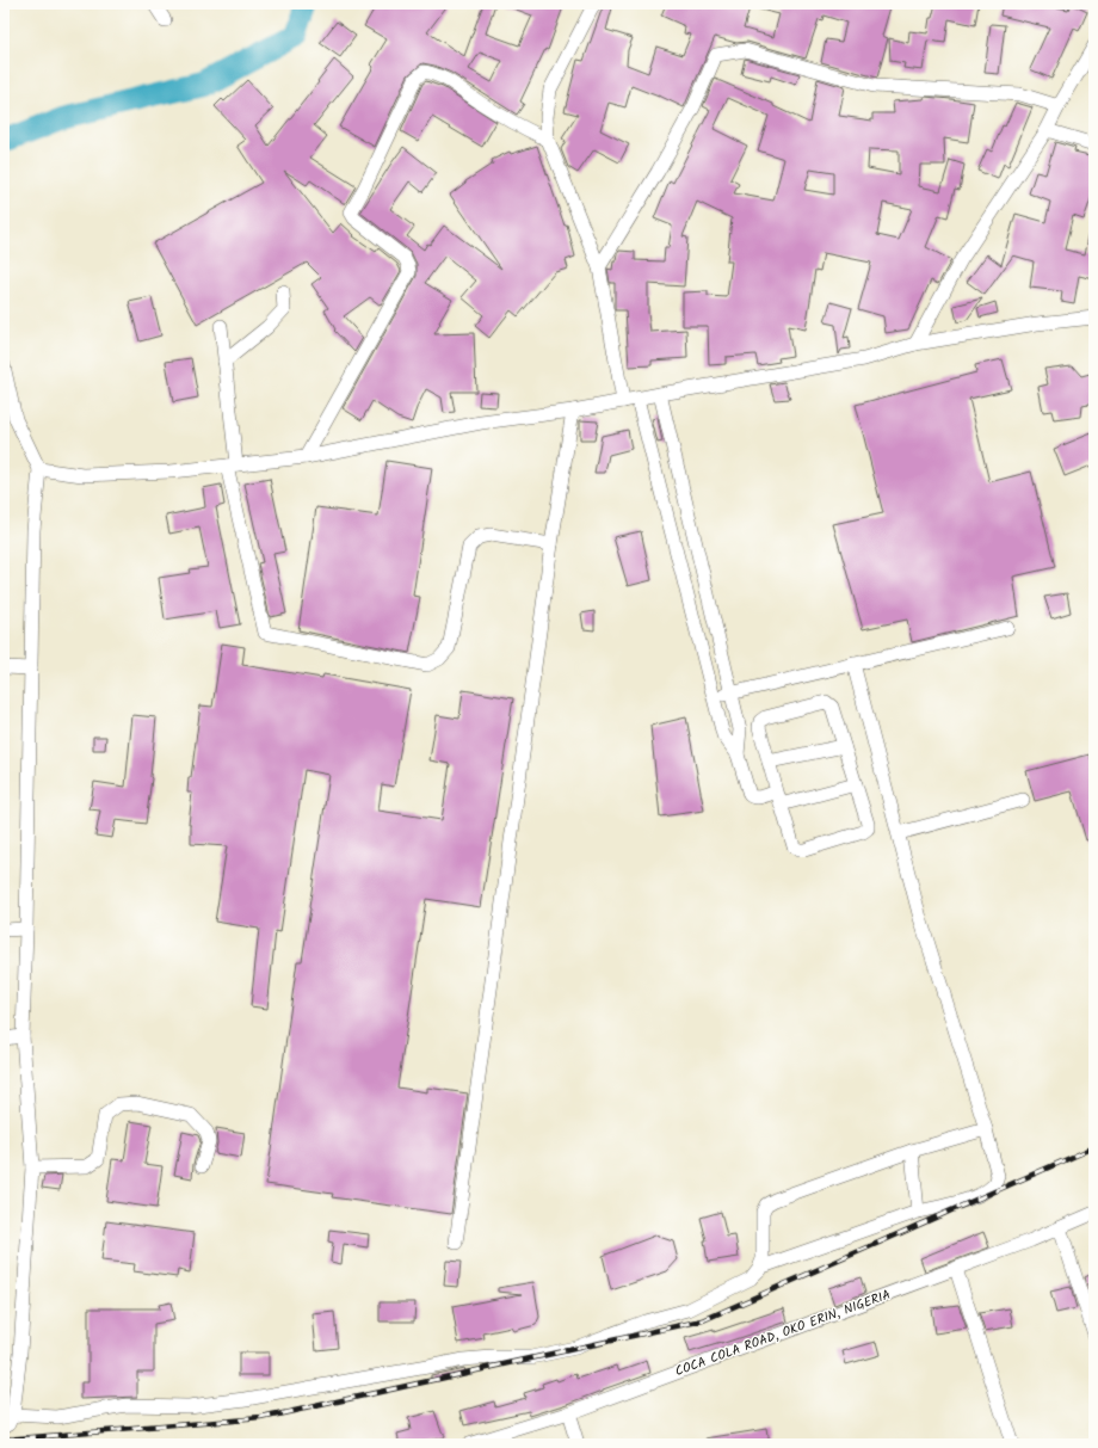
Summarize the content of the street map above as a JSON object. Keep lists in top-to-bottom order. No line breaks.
{"streets":{"street":["COCA COLA ROAD, OKO ERIN, NIGERIA"]}}
